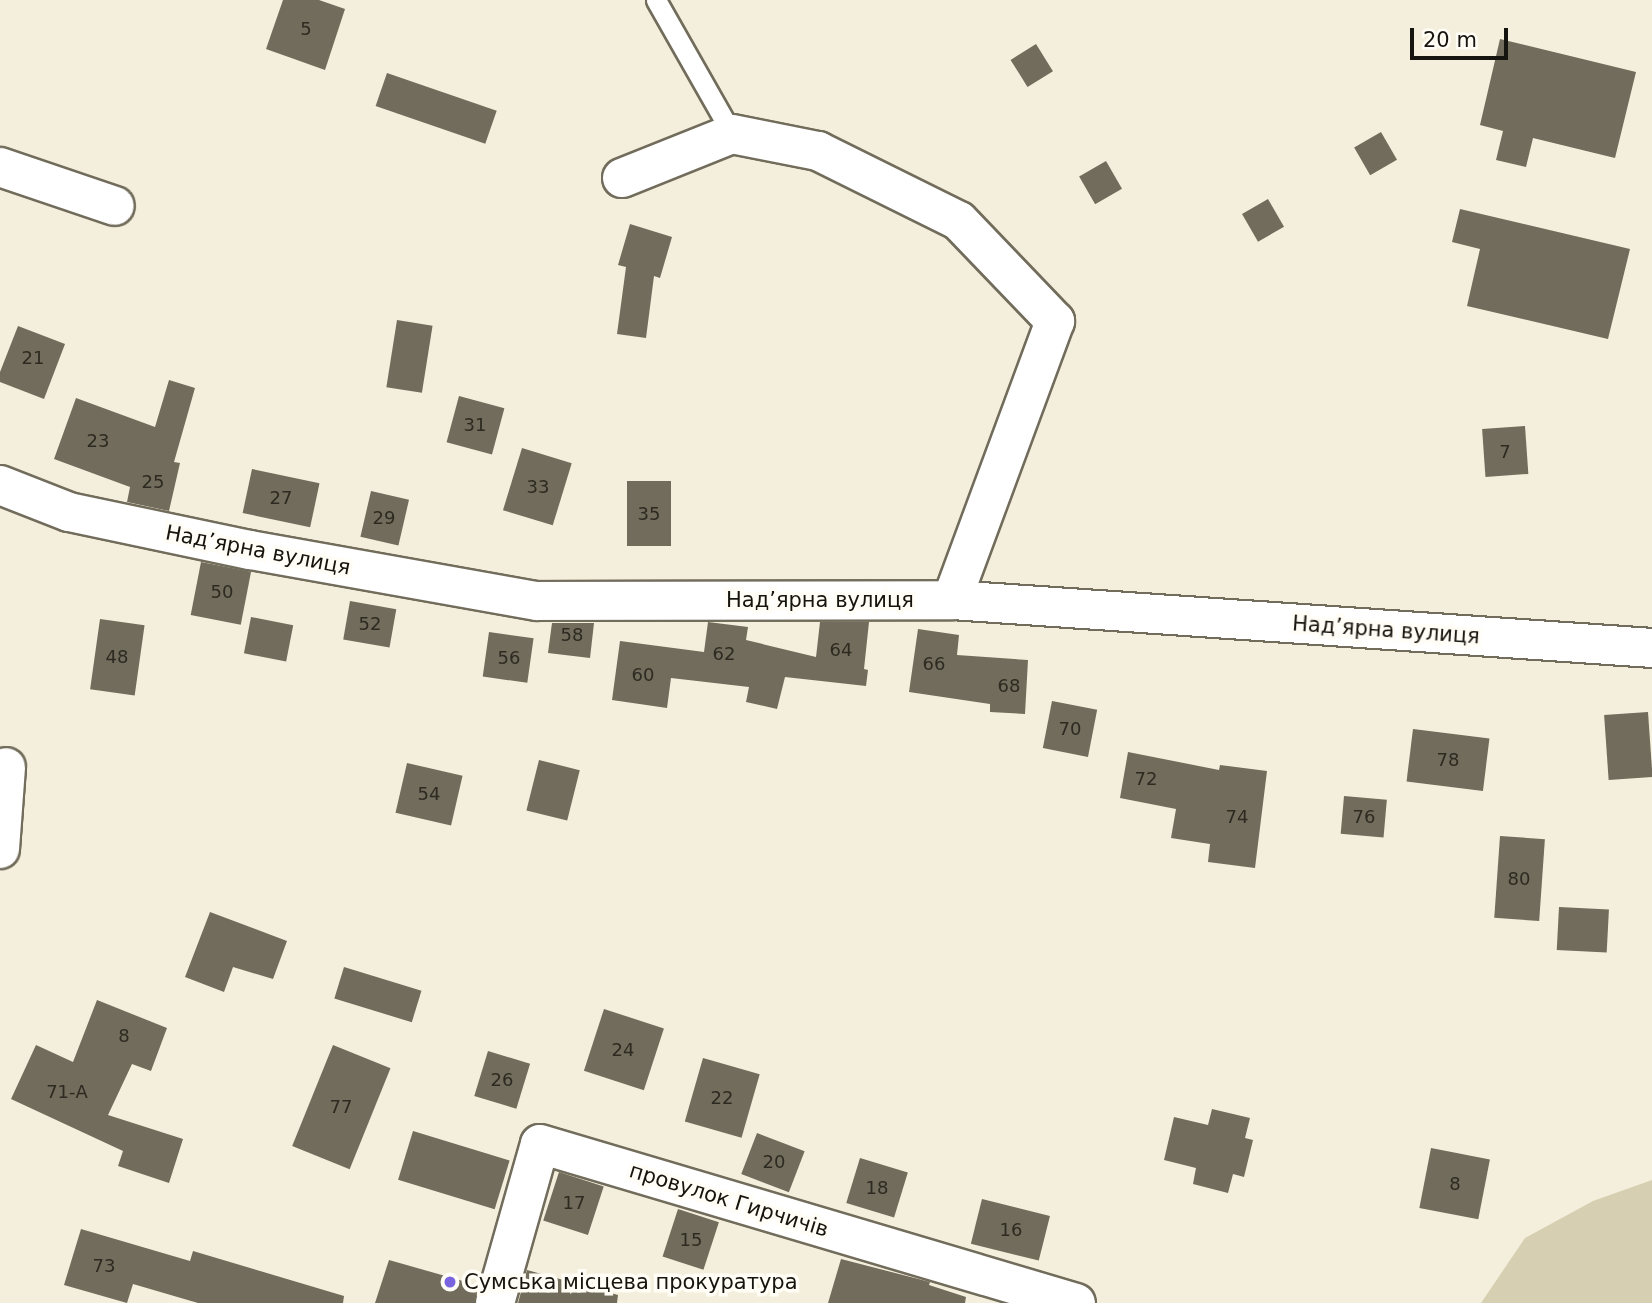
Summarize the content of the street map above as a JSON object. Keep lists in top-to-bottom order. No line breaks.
{"streets":{"street":["Надʼярна вулиця","провулок Гирчичів"]},"places":["Сумська місцева прокуратура"],"house_numbers":["5","21","31","23","7","25","33","27","35","29","50","52","58","64","62","48","56","66","60","68","70","78","72","54","74","76","80","8","24","26","71-А","22","77","20","8","18","17","16","15","73"],"scale_bar":"20 m"}
